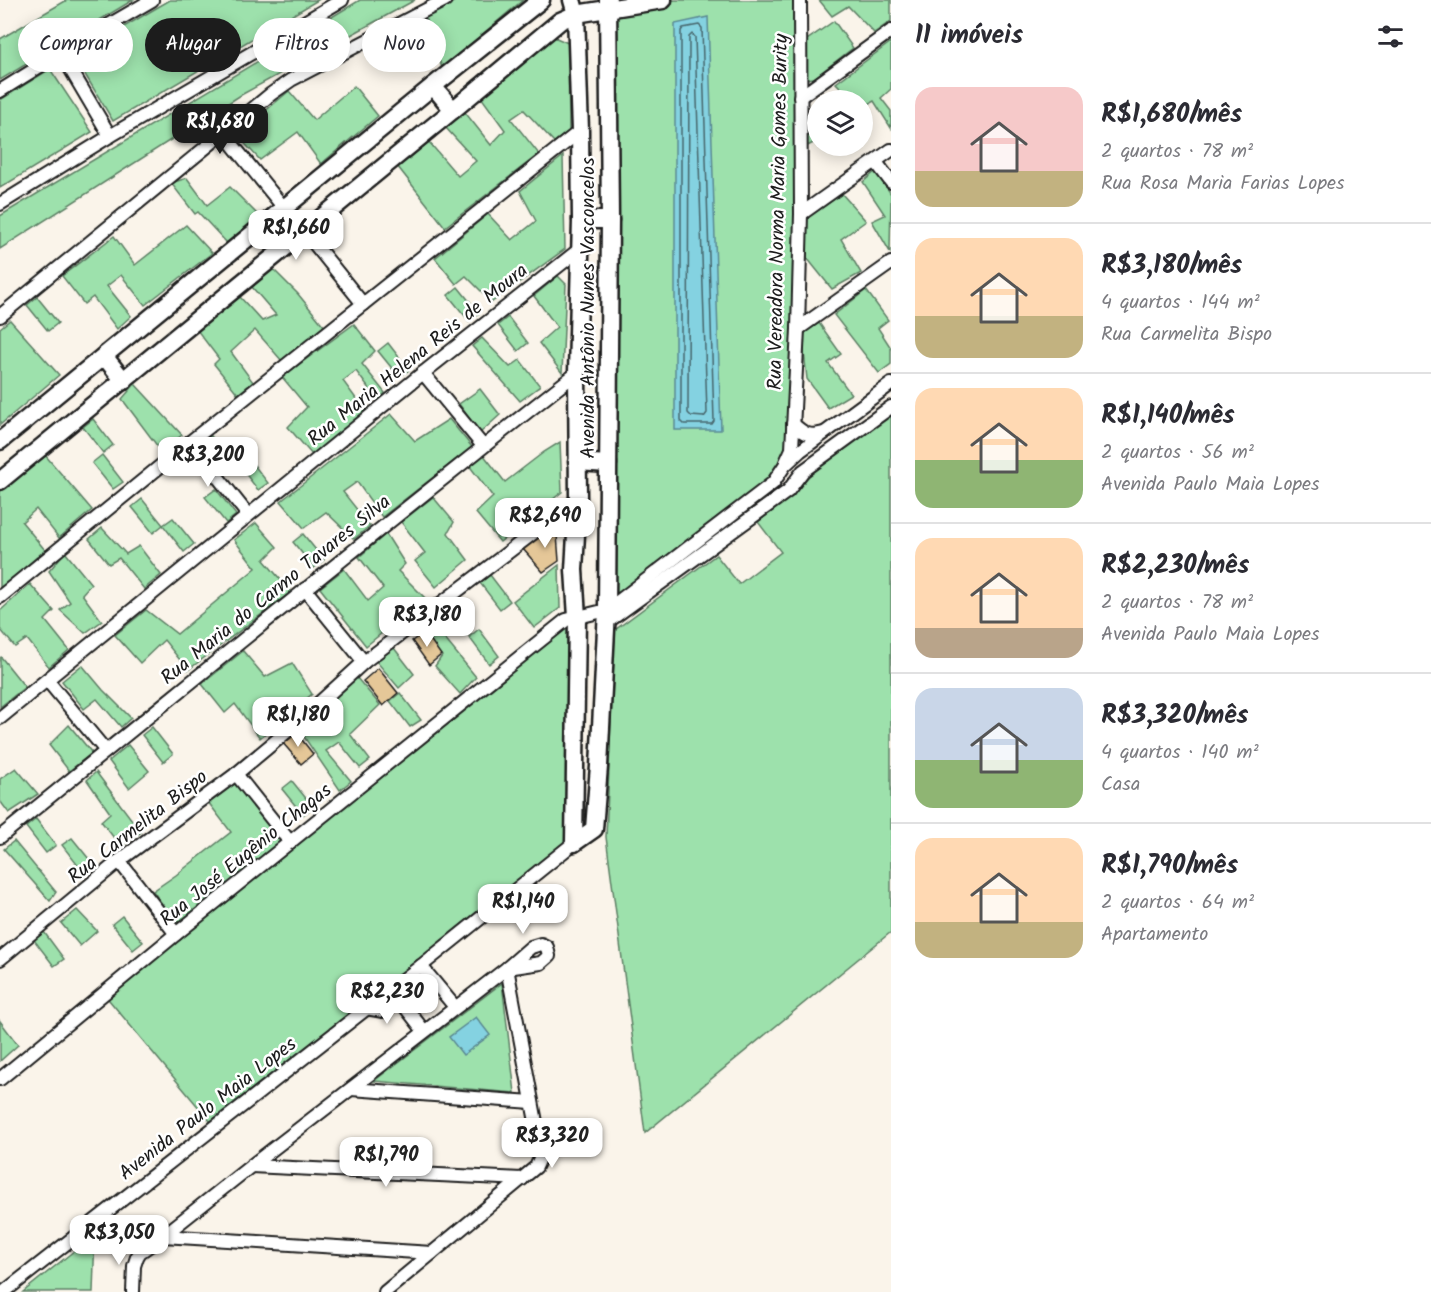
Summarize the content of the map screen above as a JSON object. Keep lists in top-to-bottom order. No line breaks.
{"streets":{"street":["Rua Vereadora Norma Maria Gomes Burity","Avenida Antônio Nunes Vasconcelos","Rua Maria Helena Reis de Moura","Rua Maria do Carmo Tavares Silva","Rua Carmelita Bispo","Rua José Eugênio Chagas","Avenida Paulo Maia Lopes"]},"crossings":[["Avenida Antônio Nunes Vasconcelos","Rua Maria Helena Reis de Moura"],["Avenida Antônio Nunes Vasconcelos","Rua Maria do Carmo Tavares Silva"],["Avenida Antônio Nunes Vasconcelos","Rua Carmelita Bispo"],["Avenida Antônio Nunes Vasconcelos","Rua José Eugênio Chagas"],["Avenida Antônio Nunes Vasconcelos","Avenida Paulo Maia Lopes"]],"page":{"heading":"11 imóveis","chip":["Comprar","Alugar","Filtros","Novo"],"list":[{"name":"R$1,680/mês","note":"2 quartos · 78 m² · Rua Rosa Maria Farias Lopes"},{"name":"R$3,180/mês","note":"4 quartos · 144 m² · Rua Carmelita Bispo"},{"name":"R$1,140/mês","note":"2 quartos · 56 m² · Avenida Paulo Maia Lopes"},{"name":"R$2,230/mês","note":"2 quartos · 78 m² · Avenida Paulo Maia Lopes"},{"name":"R$3,320/mês","note":"4 quartos · 140 m² · Casa"},{"name":"R$1,790/mês","note":"2 quartos · 64 m² · Apartamento"}],"price":["R$1,680","R$1,660","R$3,200","R$2,690","R$3,180","R$1,180","R$1,140","R$2,230","R$3,320","R$1,790","R$3,050"]}}
